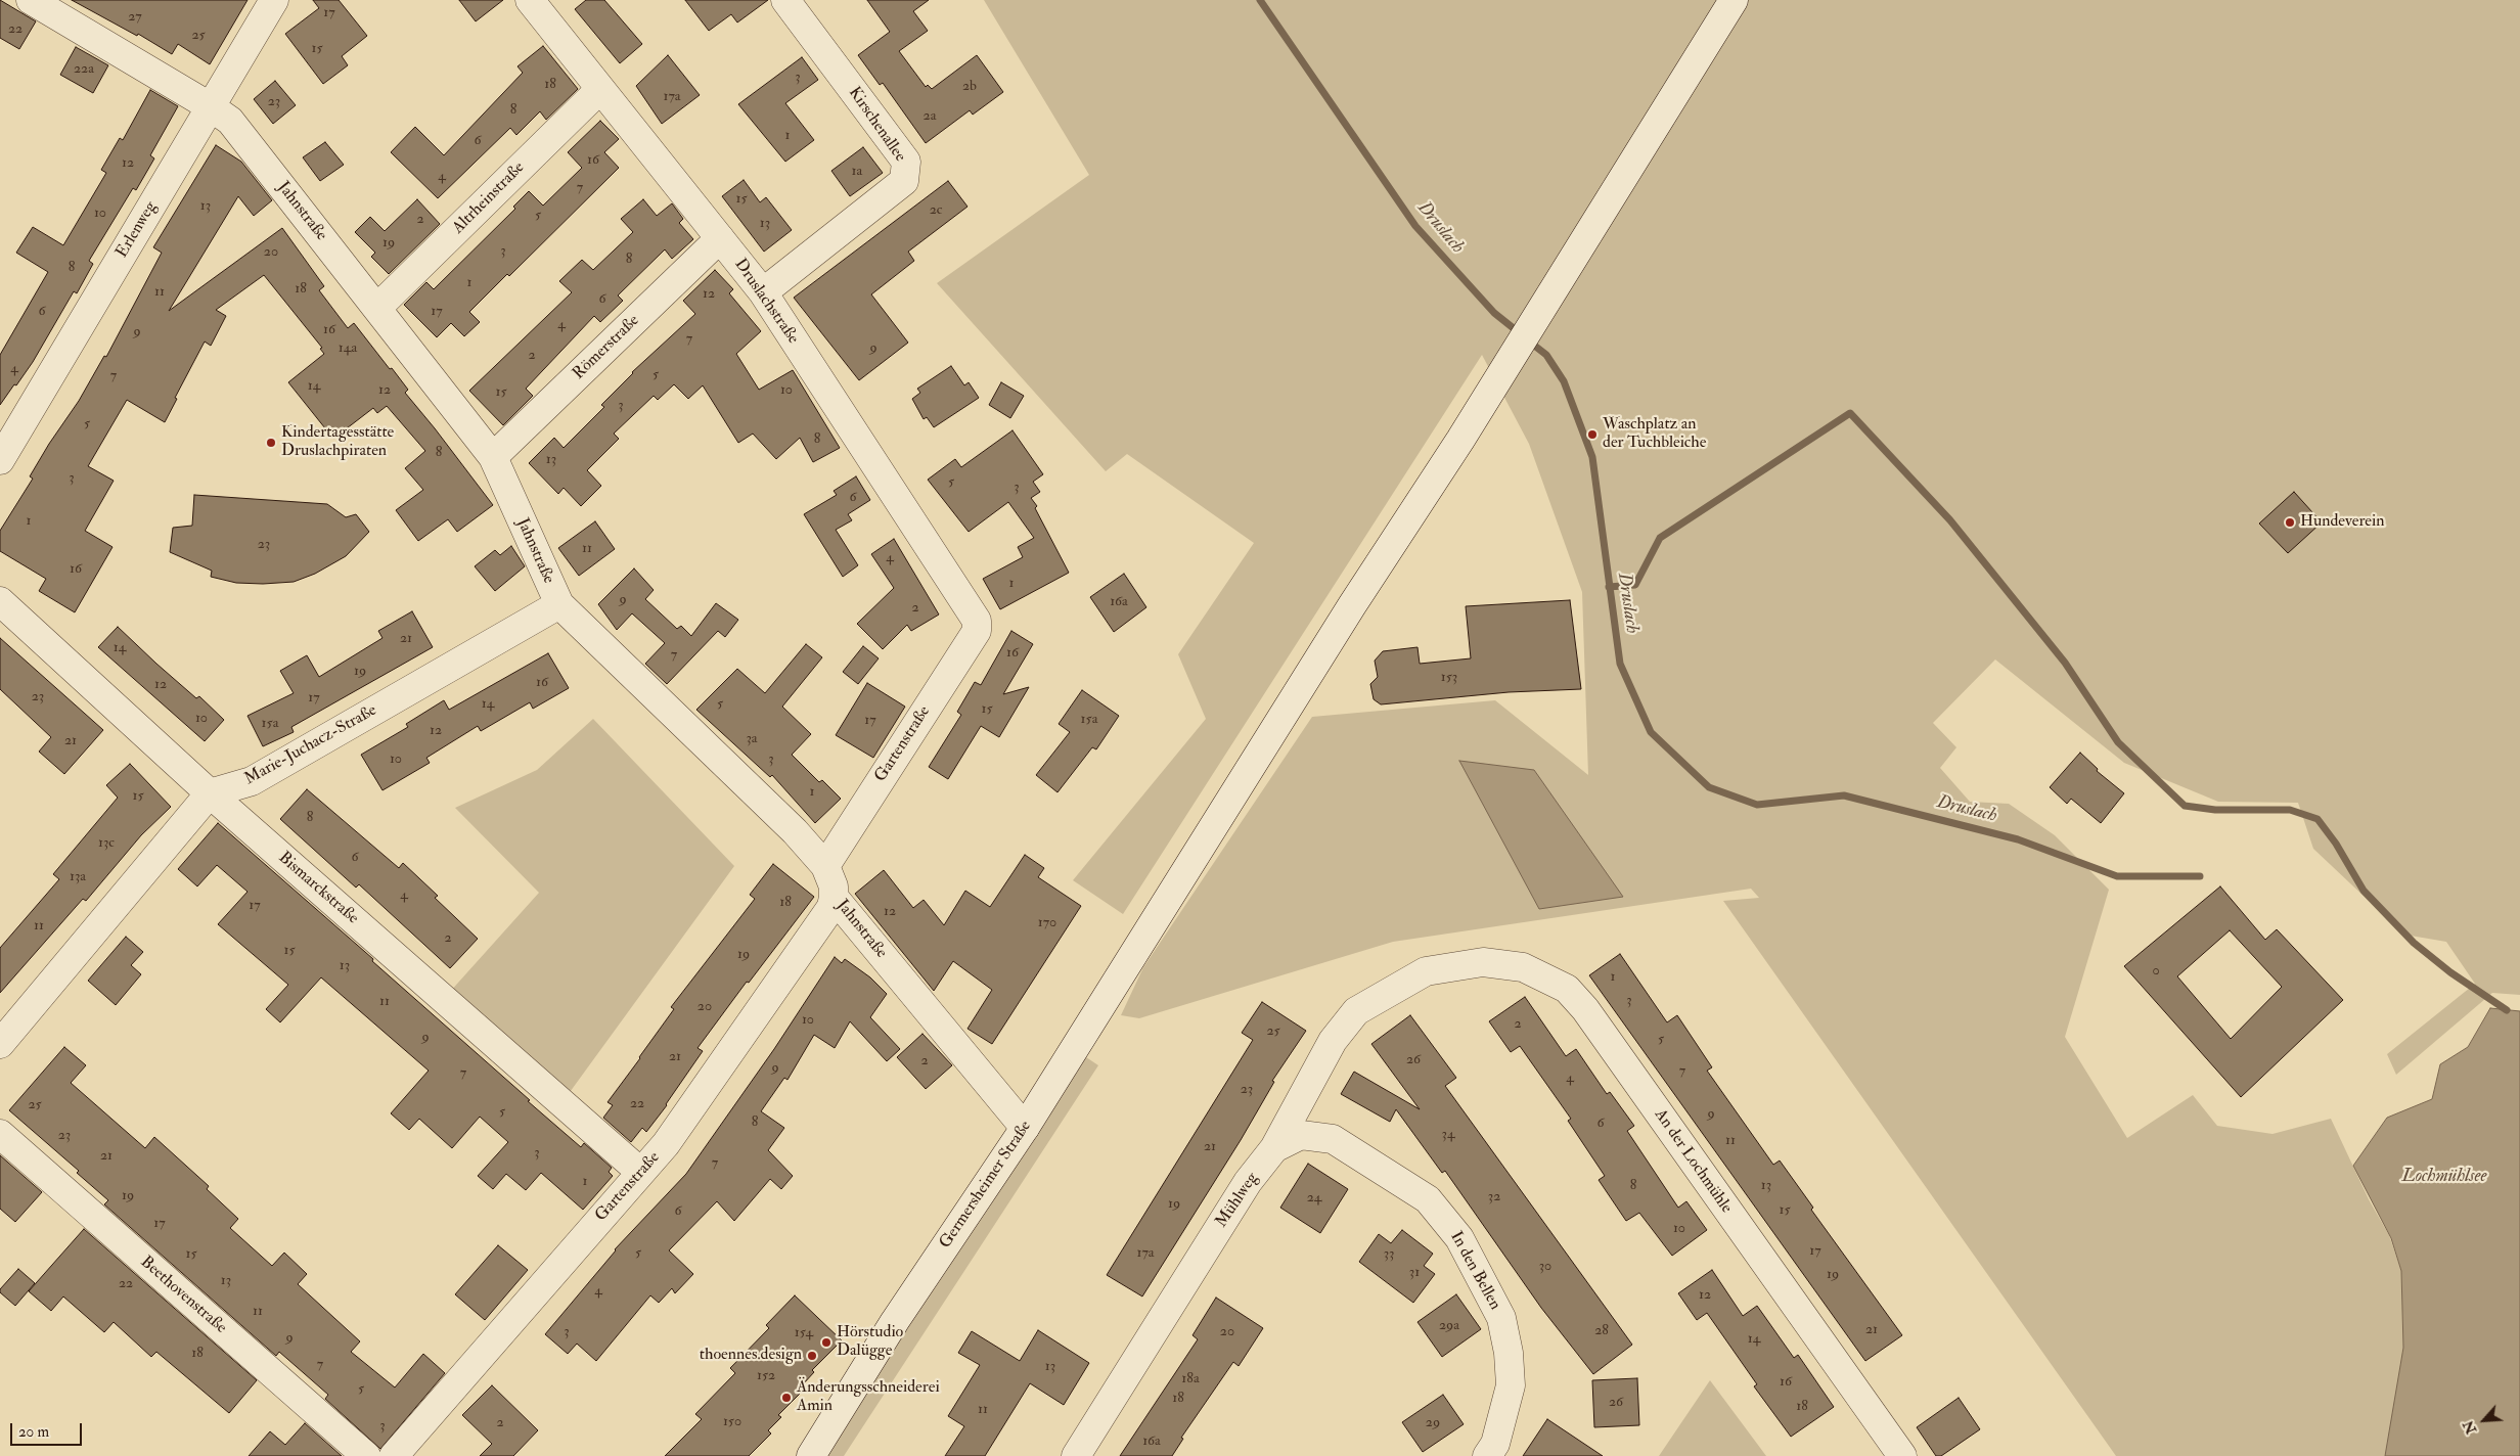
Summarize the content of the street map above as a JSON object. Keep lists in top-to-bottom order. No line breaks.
{"streets":{"street":["Kirschenallee","Altrheinstraße","Jahnstraße","Erlenweg","Druslachstraße","Römerstraße","Gartenstraße","Marie-Juchacz-Straße","Bismarckstraße","An der Lochmühle","Germersheimer Straße","Mühlweg","In den Bellen","Beethovenstraße"]},"crossings":[["Kirschenallee","Druslachstraße"],["Altrheinstraße","Jahnstraße"],["Altrheinstraße","Druslachstraße"],["Jahnstraße","Erlenweg"],["Jahnstraße","Römerstraße"],["Jahnstraße","Gartenstraße"],["Jahnstraße","Marie-Juchacz-Straße"],["Jahnstraße","Germersheimer Straße"],["Druslachstraße","Römerstraße"],["Druslachstraße","Gartenstraße"],["Gartenstraße","Bismarckstraße"],["Marie-Juchacz-Straße","Bismarckstraße"],["An der Lochmühle","Mühlweg"],["Mühlweg","In den Bellen"]],"water":["Druslach","Lochmühlsee"],"places":["Waschplatz an der Tuchbleiche","Kindertagesstätte Druslachpiraten","Hundeverein","Hörstudio Dalügge","thoennes.design","Änderungsschneiderei Amin"],"house_numbers":["17","27","22","25","15","22a","3","18","2b","17a","23","8","2a","1","6","16","12","1a","4","7","15","13","2c","10","5","2","13","19","3","20","8","8","1","18","11","12","6","6","17","4","16","9","7","14a","9","2","4","5","7","14","12","10","15","3","5","8","8","13","3","5","3","6","1","23","11","4","16","1","9","16a","2","21","14","16","7","19","153","16","12","23","17","14","5","15","10","15a","17","15a","12","3a","21","10","3","1","15","8","13c","6","13a","4","18","17","12","170","11","2","15","19","13","0","1","3","11","20","10","2","25","9","5","21","26","2","9","7","7","4","23","22","25","5","9","8","6","34","23","11","21","3","21","7","1","8","13","19","32","24","19","15","6","17","10","17","5","17a","15","33","30","31","19","13","22","4","12","11","29a","21","28","3","20","154","9","14","18","7","13","152","18a","16","5","18","26","18","11","150","2","29","3","16a"],"scale_bar":"20 m","north":"bottom left"}
